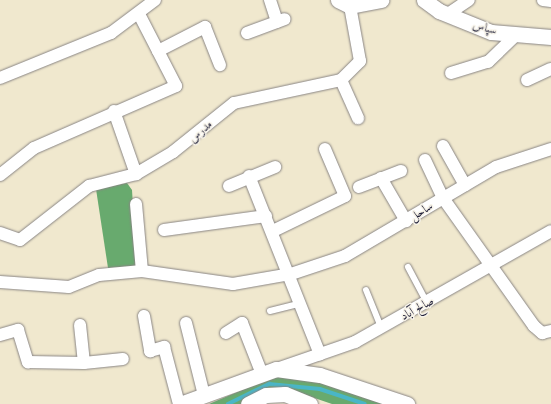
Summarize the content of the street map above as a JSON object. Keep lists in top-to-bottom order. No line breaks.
{"streets":{"street":["سپاس","مدرس","ساحل","صالح آباد"]}}
